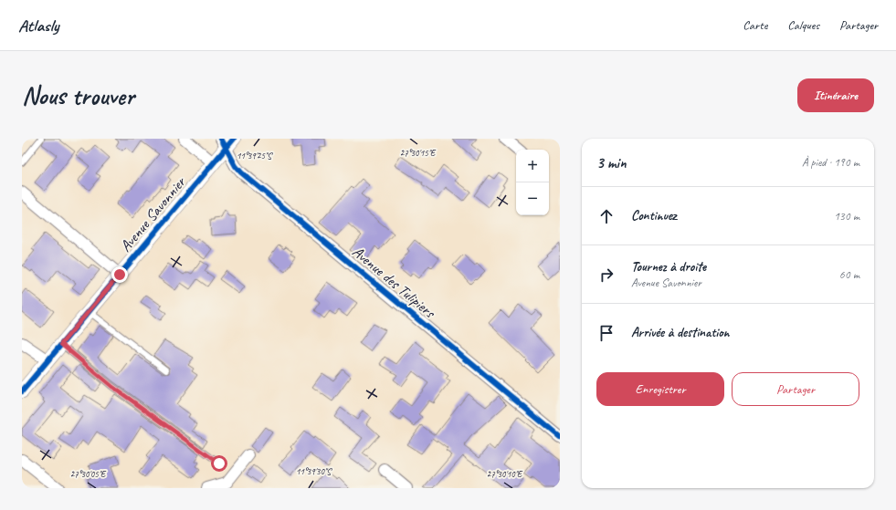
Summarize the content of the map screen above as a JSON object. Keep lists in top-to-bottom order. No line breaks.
{"streets":{"street":["Avenue Savonnier","Avenue des Tulipiers"]},"crossings":[["Avenue Savonnier","Avenue des Tulipiers"]],"page":{"header":"Atlasly","nav":["Carte","Calques","Partager"],"buttons":["Itinéraire",["Enregistrer","Partager"]],"title":"Nous trouver","heading":["3 min","À pied · 190 m"],"map_buttons":["+","−"],"list":[["Continuez","130 m"],["Tournez à droite","Avenue Savonnier","60 m"],"Arrivée à destination"]},"coordinates":["27°30'15\"E","11°39'25\"S","11°39'30\"S","27°30'05\"E","27°30'10\"E"]}
